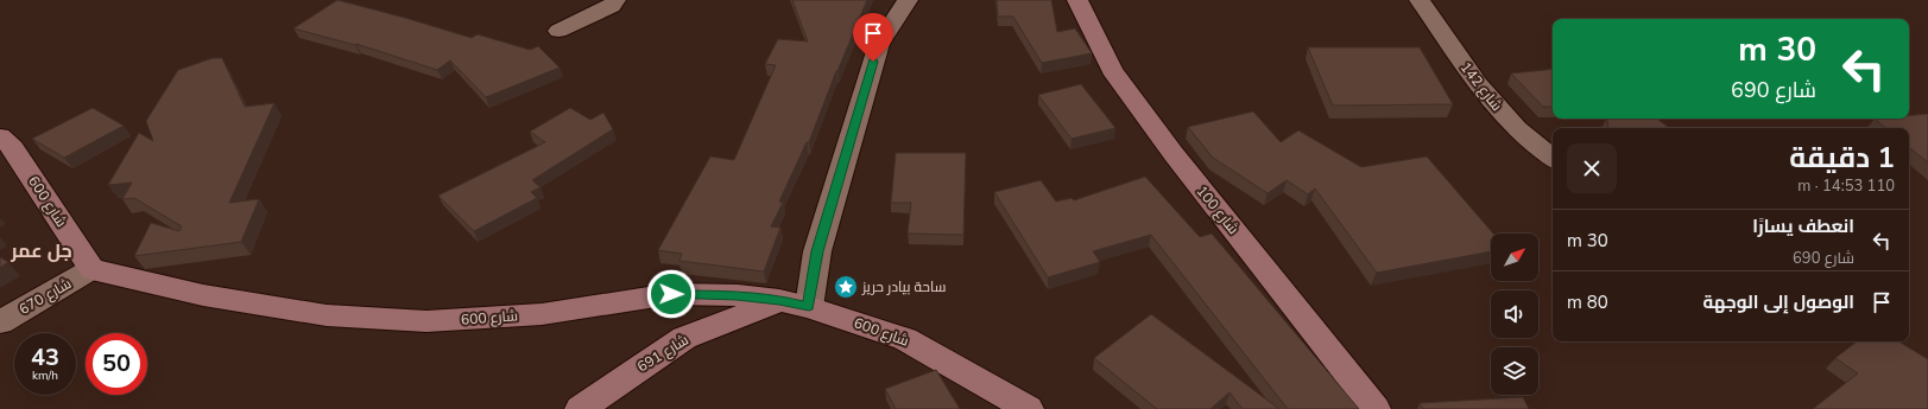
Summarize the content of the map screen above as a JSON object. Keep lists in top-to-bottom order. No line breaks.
{"streets":{"main road":["شارع 600","شارع 100","شارع 691"],"street":["شارع 142","شارع 670"]},"crossings":[["شارع 600","شارع 670"],["شارع 600","شارع 691"]],"districts":["جل عمر"],"places":{"place":["ساحة بيادر حريز"]},"north":"top right","page":{"turn":["30 m","شارع 690"],"heading":["1 دقيقة","110 m · 14:53"],"list":[{"name":"انعطف يسارًا","note":"شارع 690","value":"30 m"},{"name":"الوصول إلى الوجهة","value":"80 m"}],"speed":"43 km/h","limit":"50"}}
